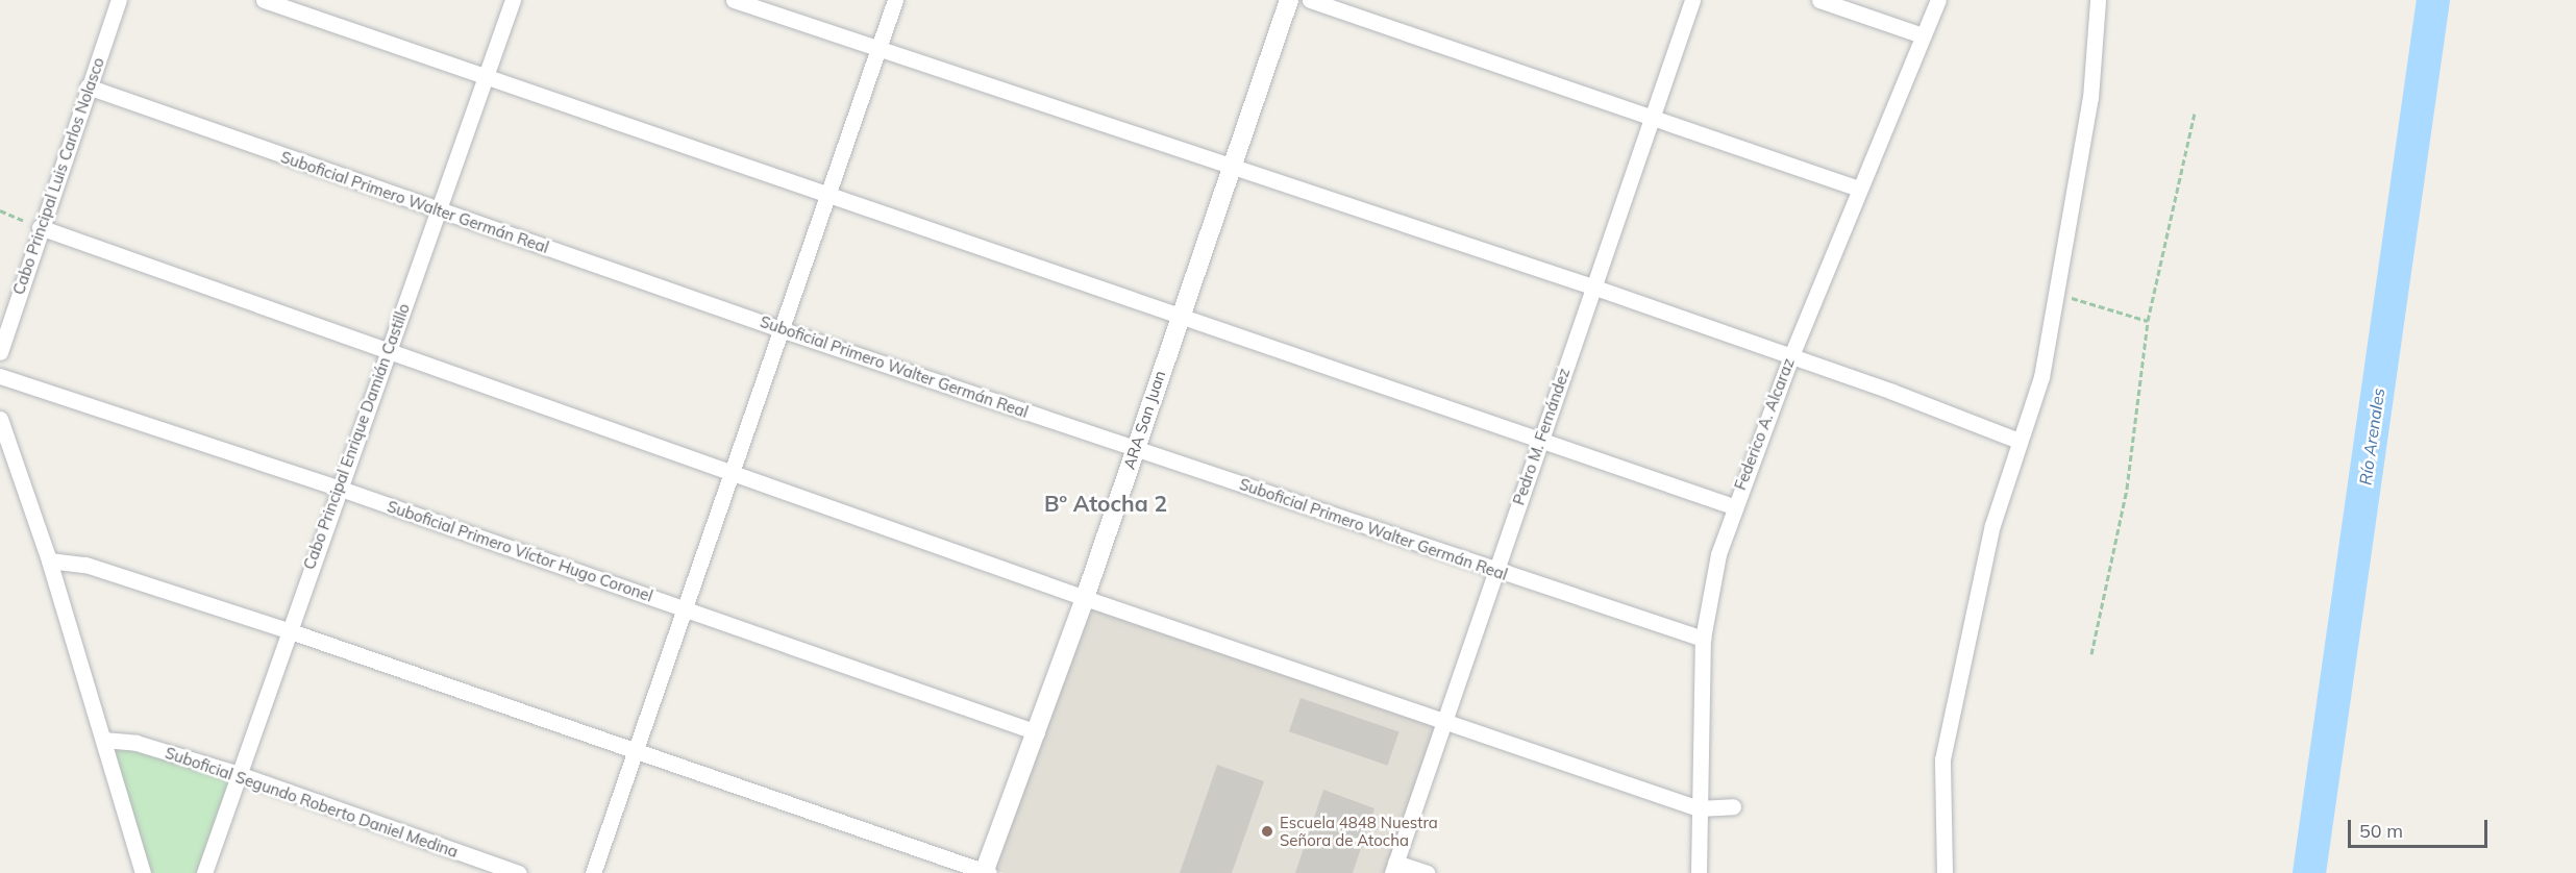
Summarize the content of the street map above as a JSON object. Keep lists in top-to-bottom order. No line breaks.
{"streets":{"street":["Cabo Principal Luis Carlos Nolasco","Suboficial Primero Walter Germán Real","ARA San Juan","Federico A. Alcaraz","Cabo Principal Enrique Damián Castillo","Pedro M. Fernández","Suboficial Primero Víctor Hugo Coronel","Suboficial Segundo Roberto Daniel Medina"]},"crossings":[["Cabo Principal Luis Carlos Nolasco","Suboficial Primero Walter Germán Real"],["Suboficial Primero Walter Germán Real","ARA San Juan"],["Suboficial Primero Walter Germán Real","Federico A. Alcaraz"],["Suboficial Primero Walter Germán Real","Cabo Principal Enrique Damián Castillo"],["Suboficial Primero Walter Germán Real","Pedro M. Fernández"],["ARA San Juan","Suboficial Primero Víctor Hugo Coronel"],["Cabo Principal Enrique Damián Castillo","Suboficial Primero Víctor Hugo Coronel"],["Cabo Principal Enrique Damián Castillo","Suboficial Segundo Roberto Daniel Medina"]],"districts":["Bº Atocha 2"],"water":["Río Arenales"],"places":["Escuela 4848 Nuestra Señora de Atocha"],"scale_bar":"50 m"}
